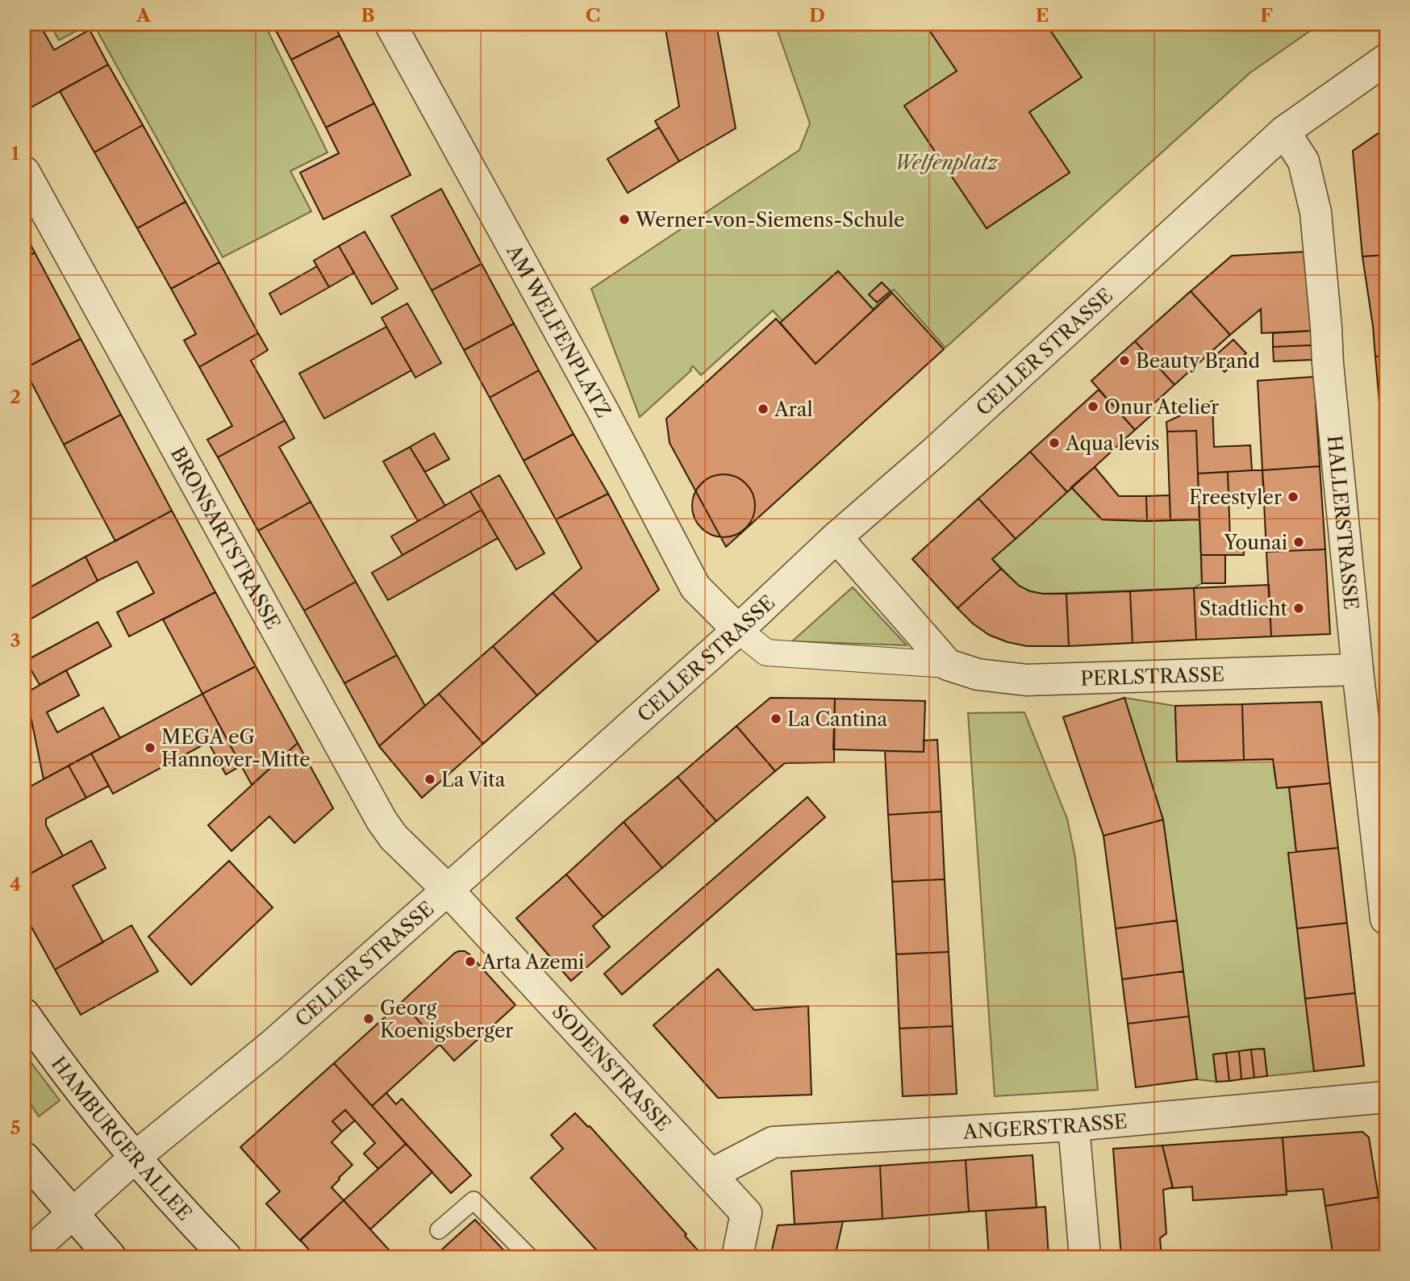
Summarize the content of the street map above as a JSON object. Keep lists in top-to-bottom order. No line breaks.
{"streets":{"street":["AM WELFENPLATZ","CELLER STRASSE","HALLERSTRASSE","BRONSARTSTRASSE","PERLSTRASSE","SODENSTRASSE","ANGERSTRASSE","HAMBURGER ALLEE"]},"crossings":[["AM WELFENPLATZ","CELLER STRASSE"],["AM WELFENPLATZ","PERLSTRASSE"],["CELLER STRASSE","HALLERSTRASSE"],["CELLER STRASSE","BRONSARTSTRASSE"],["CELLER STRASSE","PERLSTRASSE"],["CELLER STRASSE","SODENSTRASSE"],["CELLER STRASSE","HAMBURGER ALLEE"],["HALLERSTRASSE","PERLSTRASSE"],["BRONSARTSTRASSE","SODENSTRASSE"],["SODENSTRASSE","ANGERSTRASSE"]],"parks":["Welfenplatz"],"places":["Werner-von-Siemens-Schule","Beauty Brand","Onur Atelier","Aral","Aqua levis","Freestyler","Younai","Stadtlicht","La Cantina","MEGA eG Hannover-Mitte","La Vita","Arta Azemi","Georg Koenigsberger"],"grid":{"columns":["A","B","C","D","E","F"],"rows":["1","2","3","4","5"]}}
